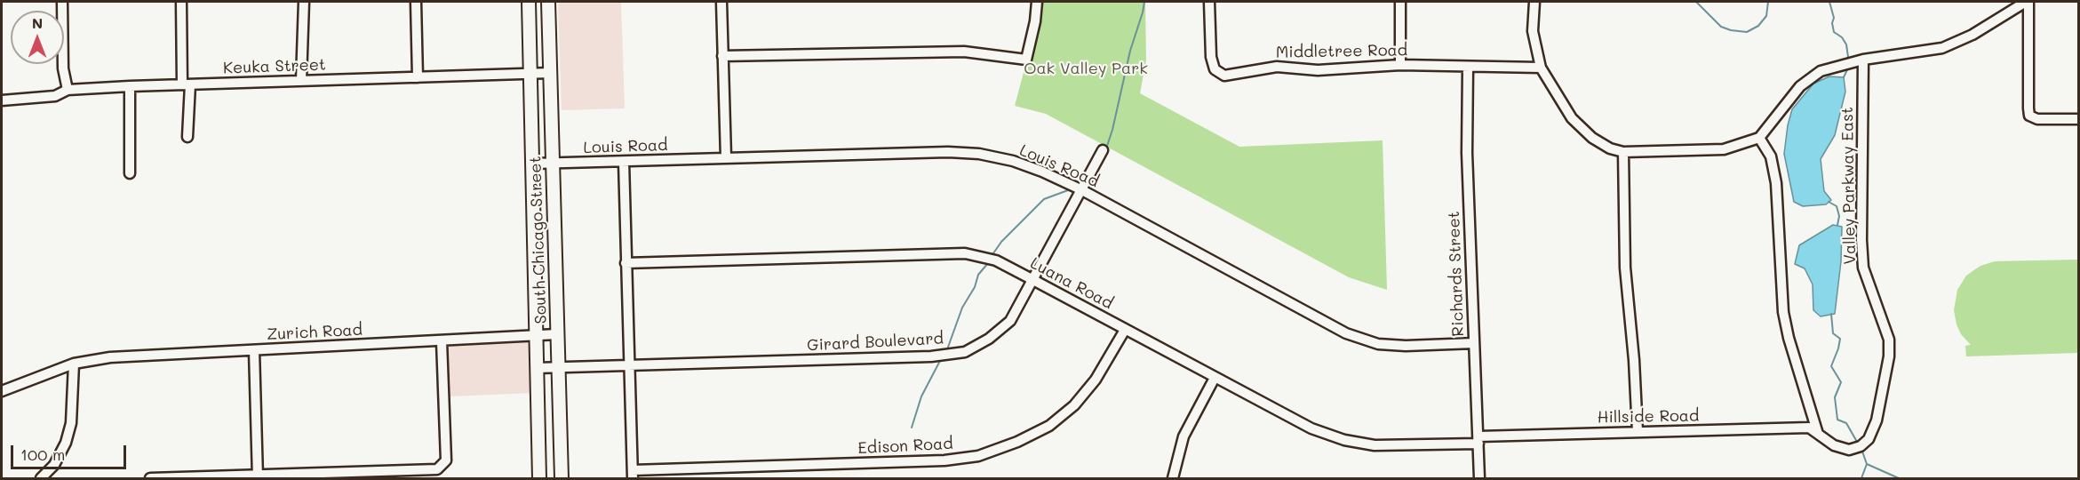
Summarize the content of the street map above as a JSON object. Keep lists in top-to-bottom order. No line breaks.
{"streets":{"main road":["South Chicago Street"],"street":["Middletree Road","Keuka Street","Louis Road","Valley Parkway East","Richards Street","Luana Road","Zurich Road","Girard Boulevard","Hillside Road","Edison Road"]},"crossings":[["Middletree Road","Richards Street"],["Keuka Street","South Chicago Street"],["Louis Road","South Chicago Street"],["Louis Road","Richards Street"],["Louis Road","Girard Boulevard"],["Valley Parkway East","Hillside Road"],["South Chicago Street","Zurich Road"],["South Chicago Street","Girard Boulevard"],["Richards Street","Luana Road"],["Richards Street","Hillside Road"],["Luana Road","Girard Boulevard"],["Luana Road","Hillside Road"],["Luana Road","Edison Road"]],"parks":["Oak Valley Park"],"scale_bar":"100 m","north":"top"}
